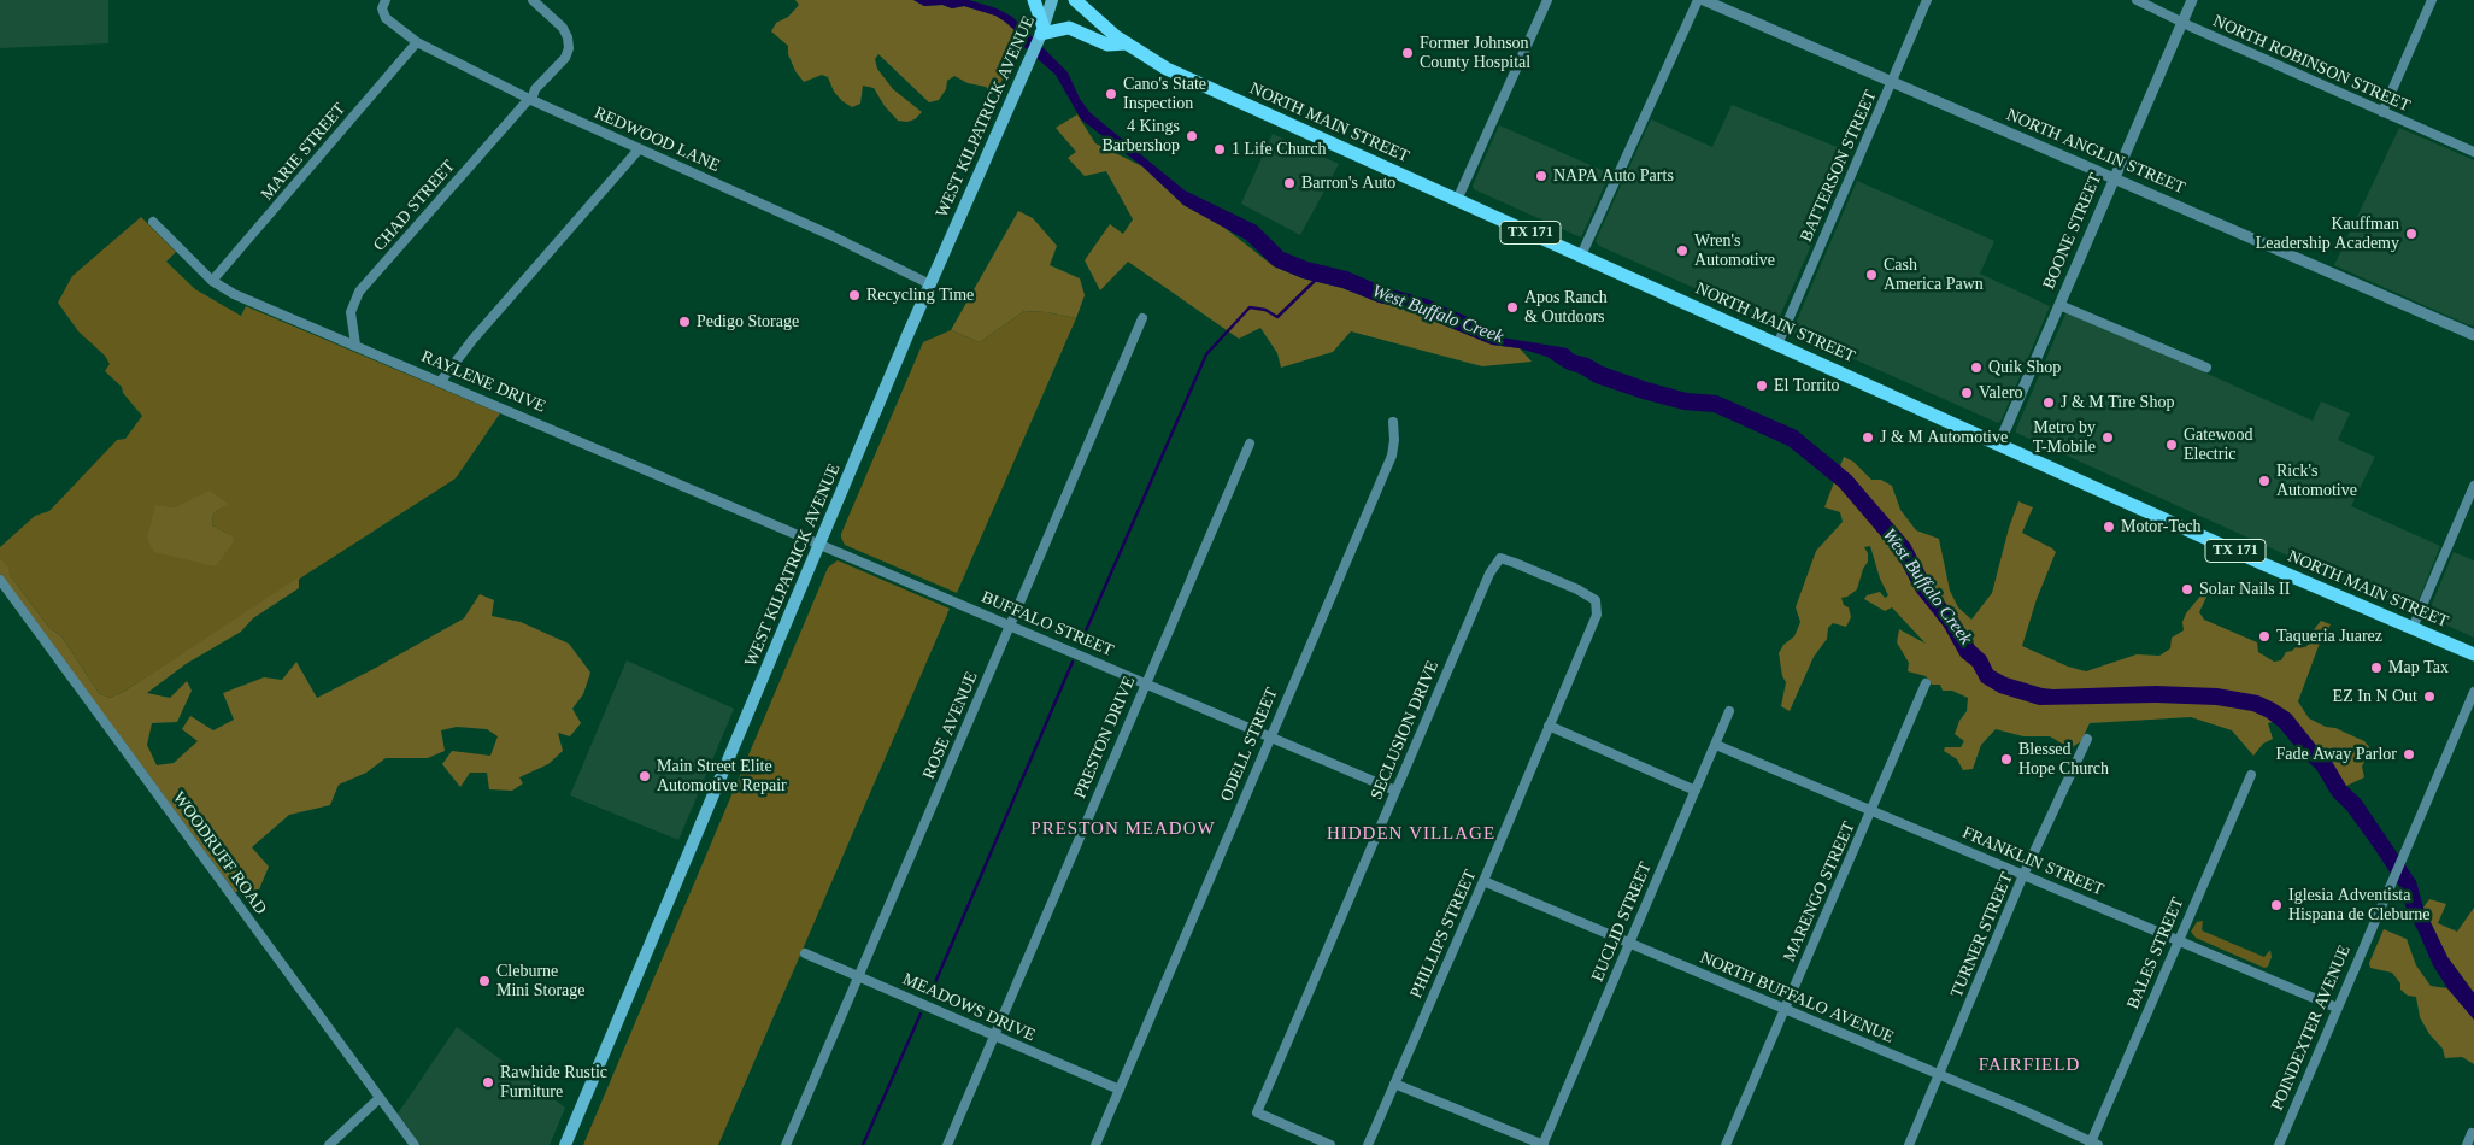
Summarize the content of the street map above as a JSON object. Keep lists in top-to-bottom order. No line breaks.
{"streets":{"main road":["WEST KILPATRICK AVENUE","NORTH MAIN STREET","TX 171"],"street":["NORTH ROBINSON STREET","REDWOOD LANE","MARIE STREET","NORTH ANGLIN STREET","BATTERSON STREET","CHAD STREET","BOONE STREET","RAYLENE DRIVE","BUFFALO STREET","ROSE AVENUE","SECLUSION DRIVE","PRESTON DRIVE","ODELL STREET","WOODRUFF ROAD","FRANKLIN STREET","MARENGO STREET","EUCLID STREET","PHILLIPS STREET","TURNER STREET","BALES STREET","NORTH BUFFALO AVENUE","MEADOWS DRIVE","POINDEXTER AVENUE"]},"crossings":[["NORTH ROBINSON STREET","BOONE STREET"],["WEST KILPATRICK AVENUE","REDWOOD LANE"],["WEST KILPATRICK AVENUE","RAYLENE DRIVE"],["WEST KILPATRICK AVENUE","BUFFALO STREET"],["NORTH MAIN STREET","BATTERSON STREET"],["NORTH MAIN STREET","BOONE STREET"],["REDWOOD LANE","MARIE STREET"],["REDWOOD LANE","CHAD STREET"],["MARIE STREET","RAYLENE DRIVE"],["NORTH ANGLIN STREET","BATTERSON STREET"],["NORTH ANGLIN STREET","BOONE STREET"],["CHAD STREET","RAYLENE DRIVE"],["RAYLENE DRIVE","BUFFALO STREET"],["BUFFALO STREET","ROSE AVENUE"],["BUFFALO STREET","SECLUSION DRIVE"],["BUFFALO STREET","PRESTON DRIVE"],["BUFFALO STREET","ODELL STREET"],["ROSE AVENUE","MEADOWS DRIVE"],["SECLUSION DRIVE","PHILLIPS STREET"],["PRESTON DRIVE","MEADOWS DRIVE"],["ODELL STREET","MEADOWS DRIVE"],["FRANKLIN STREET","MARENGO STREET"],["FRANKLIN STREET","EUCLID STREET"],["FRANKLIN STREET","TURNER STREET"],["FRANKLIN STREET","BALES STREET"],["FRANKLIN STREET","POINDEXTER AVENUE"],["MARENGO STREET","NORTH BUFFALO AVENUE"],["EUCLID STREET","NORTH BUFFALO AVENUE"],["PHILLIPS STREET","NORTH BUFFALO AVENUE"],["TURNER STREET","NORTH BUFFALO AVENUE"],["BALES STREET","NORTH BUFFALO AVENUE"]],"districts":["PRESTON MEADOW","HIDDEN VILLAGE","FAIRFIELD"],"water":["West Buffalo Creek"],"places":["Former Johnson County Hospital","Cano's State Inspection","4 Kings Barbershop","1 Life Church","NAPA Auto Parts","Barron's Auto","Kauffman Leadership Academy","Wren's Automotive","Cash America Pawn","Recycling Time","Apos Ranch & Outdoors","Pedigo Storage","Quik Shop","El Torrito","Valero","J & M Tire Shop","J & M Automotive","Metro by T-Mobile","Gatewood Electric","Rick's Automotive","Motor-Tech","Solar Nails II","Taqueria Juarez","Map Tax","EZ In N Out","Fade Away Parlor","Blessed Hope Church","Main Street Elite Automotive Repair","Iglesia Adventista Hispana de Cleburne","Cleburne Mini Storage","Rawhide Rustic Furniture"]}
